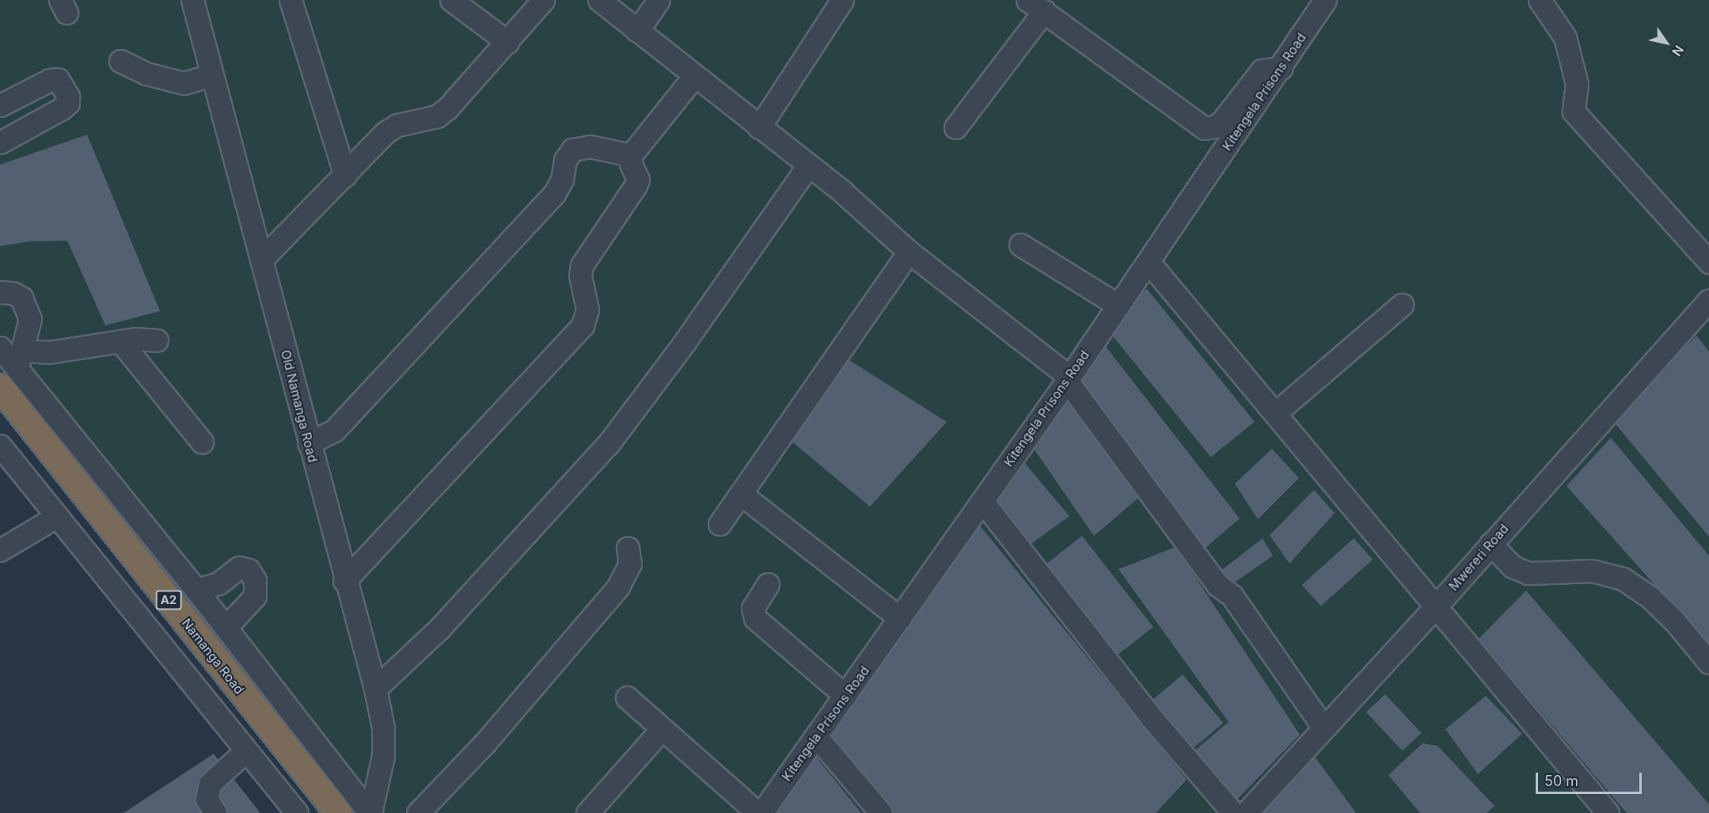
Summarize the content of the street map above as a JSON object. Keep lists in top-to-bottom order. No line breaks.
{"streets":{"highway":["A2","Namanga Road"],"street":["Kitengela Prisons Road","Old Namanga Road","Mwereri Road"]},"scale_bar":"50 m","north":"bottom right"}
